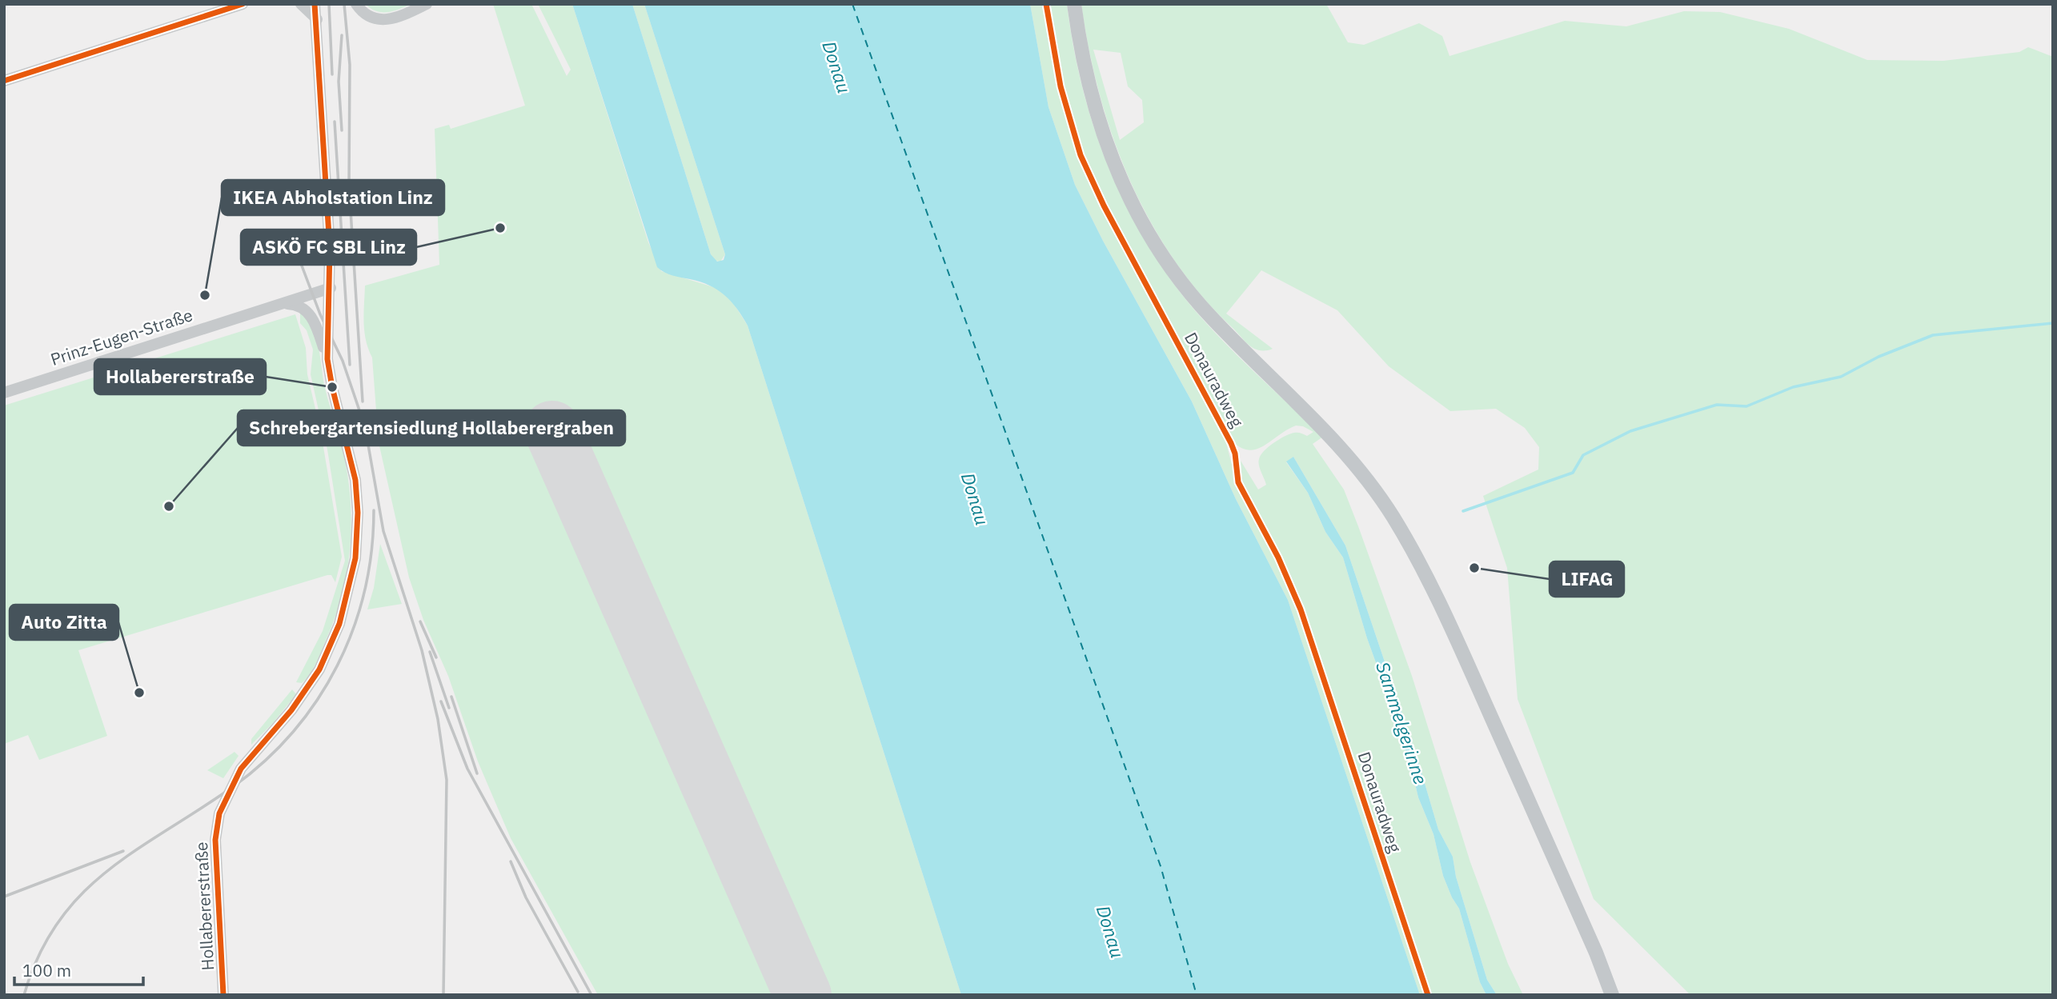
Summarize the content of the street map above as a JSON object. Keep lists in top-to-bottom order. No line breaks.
{"streets":{"street":["Prinz-Eugen-Straße","Hollabererstraße"],"cycle path":["Donauradweg"]},"crossings":[["Prinz-Eugen-Straße","Hollabererstraße"]],"water":["Donau","Sammelgerinne"],"places":["ASKÖ FC SBL Linz","IKEA Abholstation Linz","Hollabererstraße","Schrebergartensiedlung Hollaberergraben","LIFAG","Auto Zitta"],"scale_bar":"100 m"}
